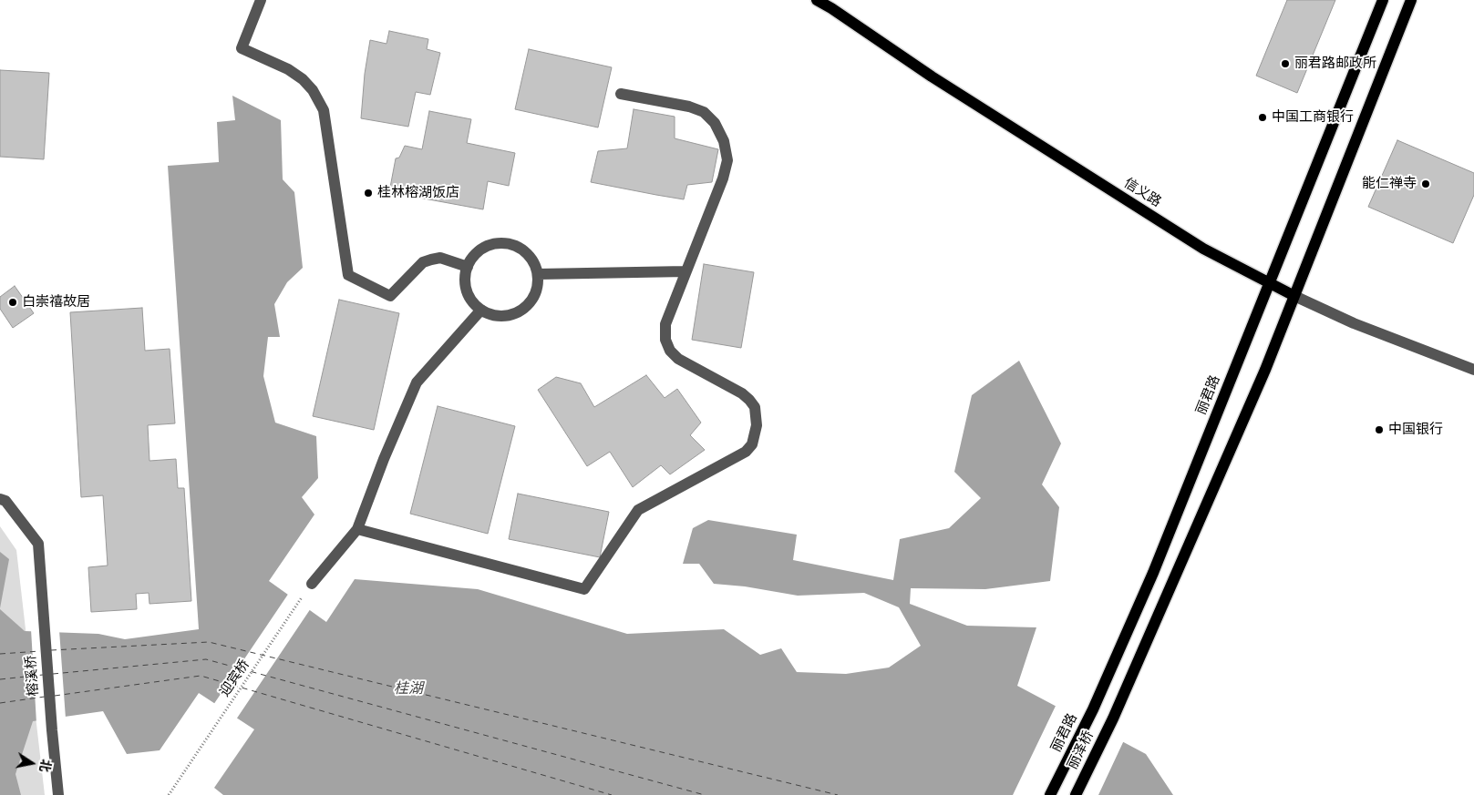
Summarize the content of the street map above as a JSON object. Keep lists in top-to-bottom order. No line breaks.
{"streets":{"main road":["信义路","丽君路","丽泽桥"],"street":["榕溪桥"],"path":["迎宾桥"]},"crossings":[["信义路","丽君路"],["信义路","丽泽桥"]],"water":["桂湖"],"places":["丽君路邮政所","中国工商银行","能仁禅寺","桂林榕湖饭店","白崇禧故居","中国银行"],"north":"right"}
